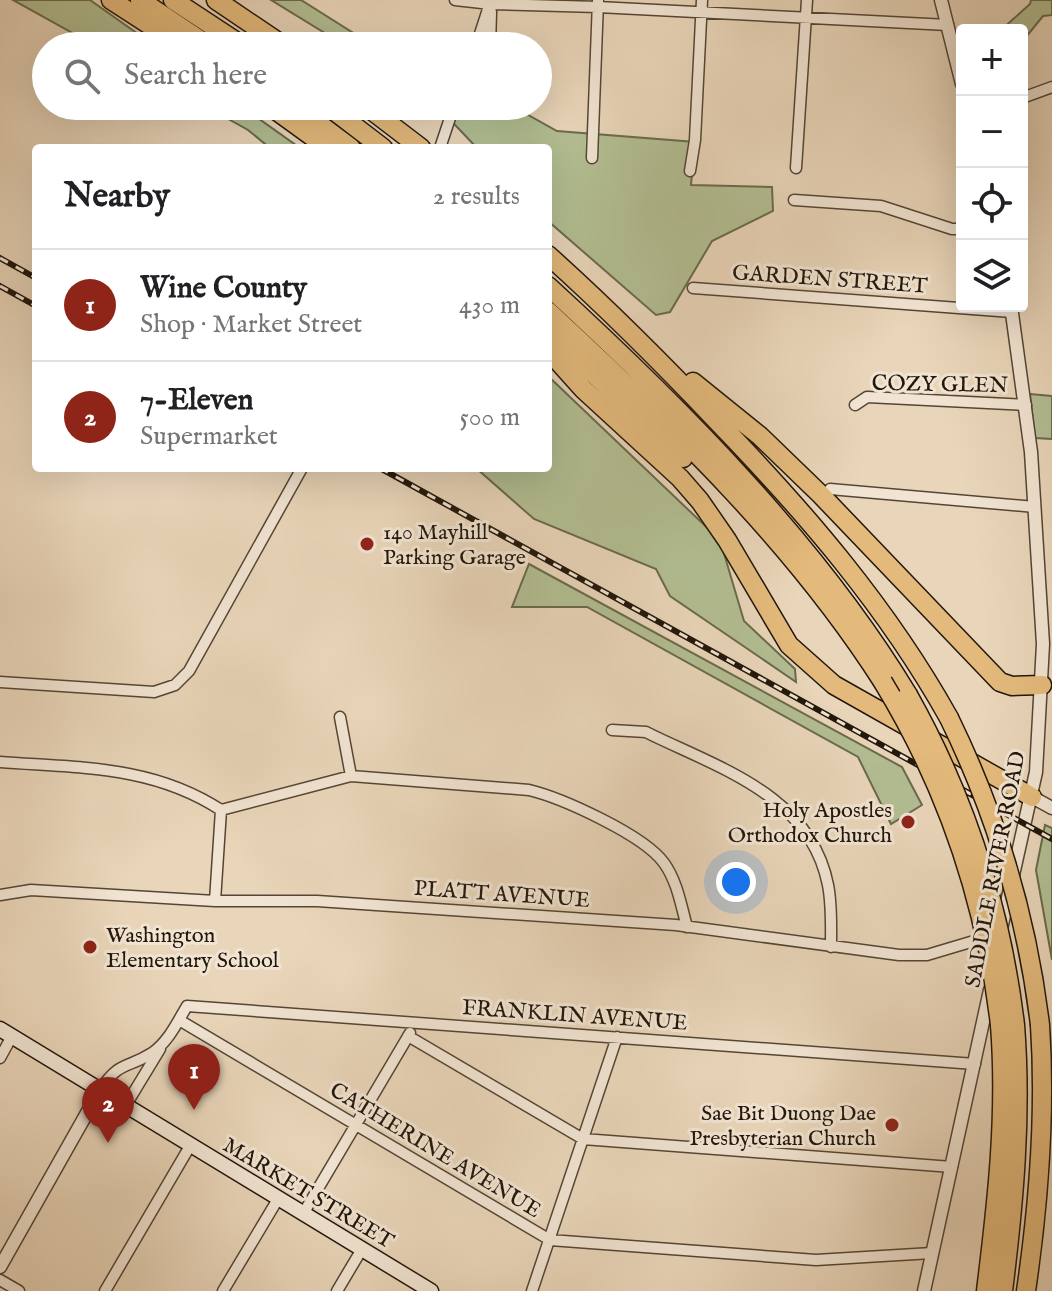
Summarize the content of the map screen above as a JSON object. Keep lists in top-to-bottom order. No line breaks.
{"streets":{"main road":["MARKET STREET"],"street":["GARDEN STREET","COZY GLEN","SADDLE RIVER ROAD","PLATT AVENUE","FRANKLIN AVENUE","CATHERINE AVENUE"]},"crossings":[["COZY GLEN","SADDLE RIVER ROAD"],["SADDLE RIVER ROAD","PLATT AVENUE"],["SADDLE RIVER ROAD","FRANKLIN AVENUE"],["SADDLE RIVER ROAD","CATHERINE AVENUE"],["FRANKLIN AVENUE","CATHERINE AVENUE"]],"places":["140 Mayhill Parking Garage","Holy Apostles Orthodox Church","Washington Elementary School","Sae Bit Duong Dae Presbyterian Church"],"page":{"map_buttons":["+","−"],"search":"Search here","heading":["Nearby","2 results"],"list":[{"mark":"1","name":"Wine County","note":"Shop · Market Street","value":"430 m"},{"mark":"2","name":"7-Eleven","note":"Supermarket","value":"500 m"}],"pins":["1","2"]}}
